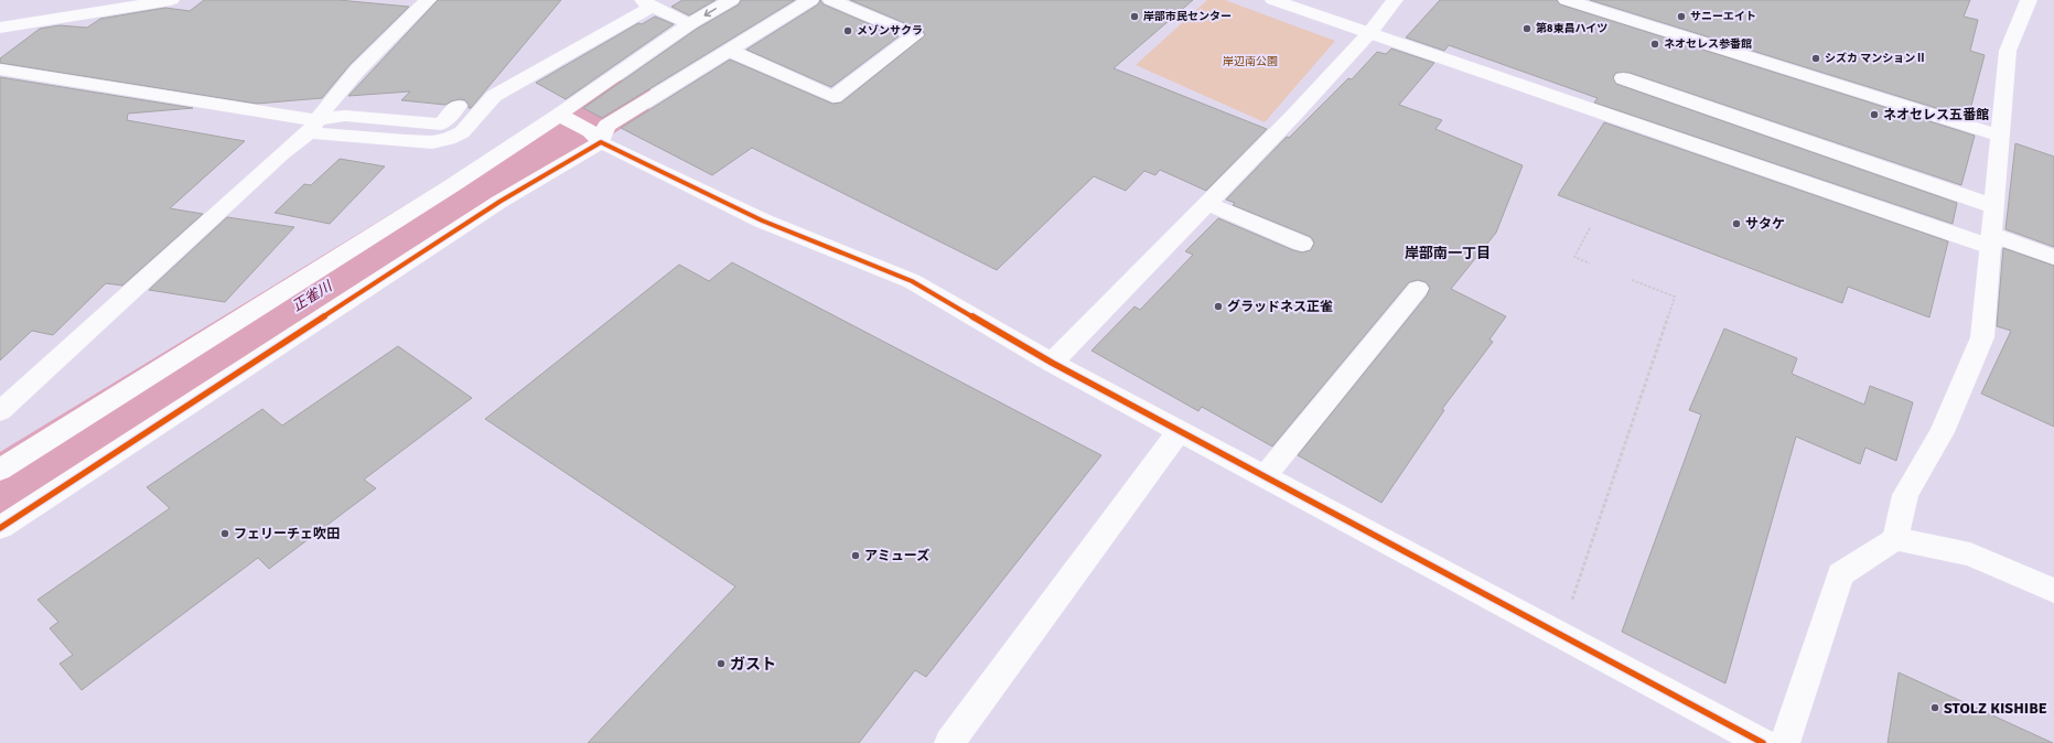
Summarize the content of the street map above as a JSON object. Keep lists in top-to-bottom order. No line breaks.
{"districts":["岸部南一丁目"],"water":["正雀川"],"parks":["岸辺南公園"],"places":["岸部市民センター","サニーエイト","第8東昌ハイツ","メゾンサクラ","ネオセレス参番館","シズカ マンションⅡ","ネオセレス五番館","サタケ","グラッドネス正雀","フェリーチェ吹田","アミューズ","ガスト","STOLZ KISHIBE"]}
